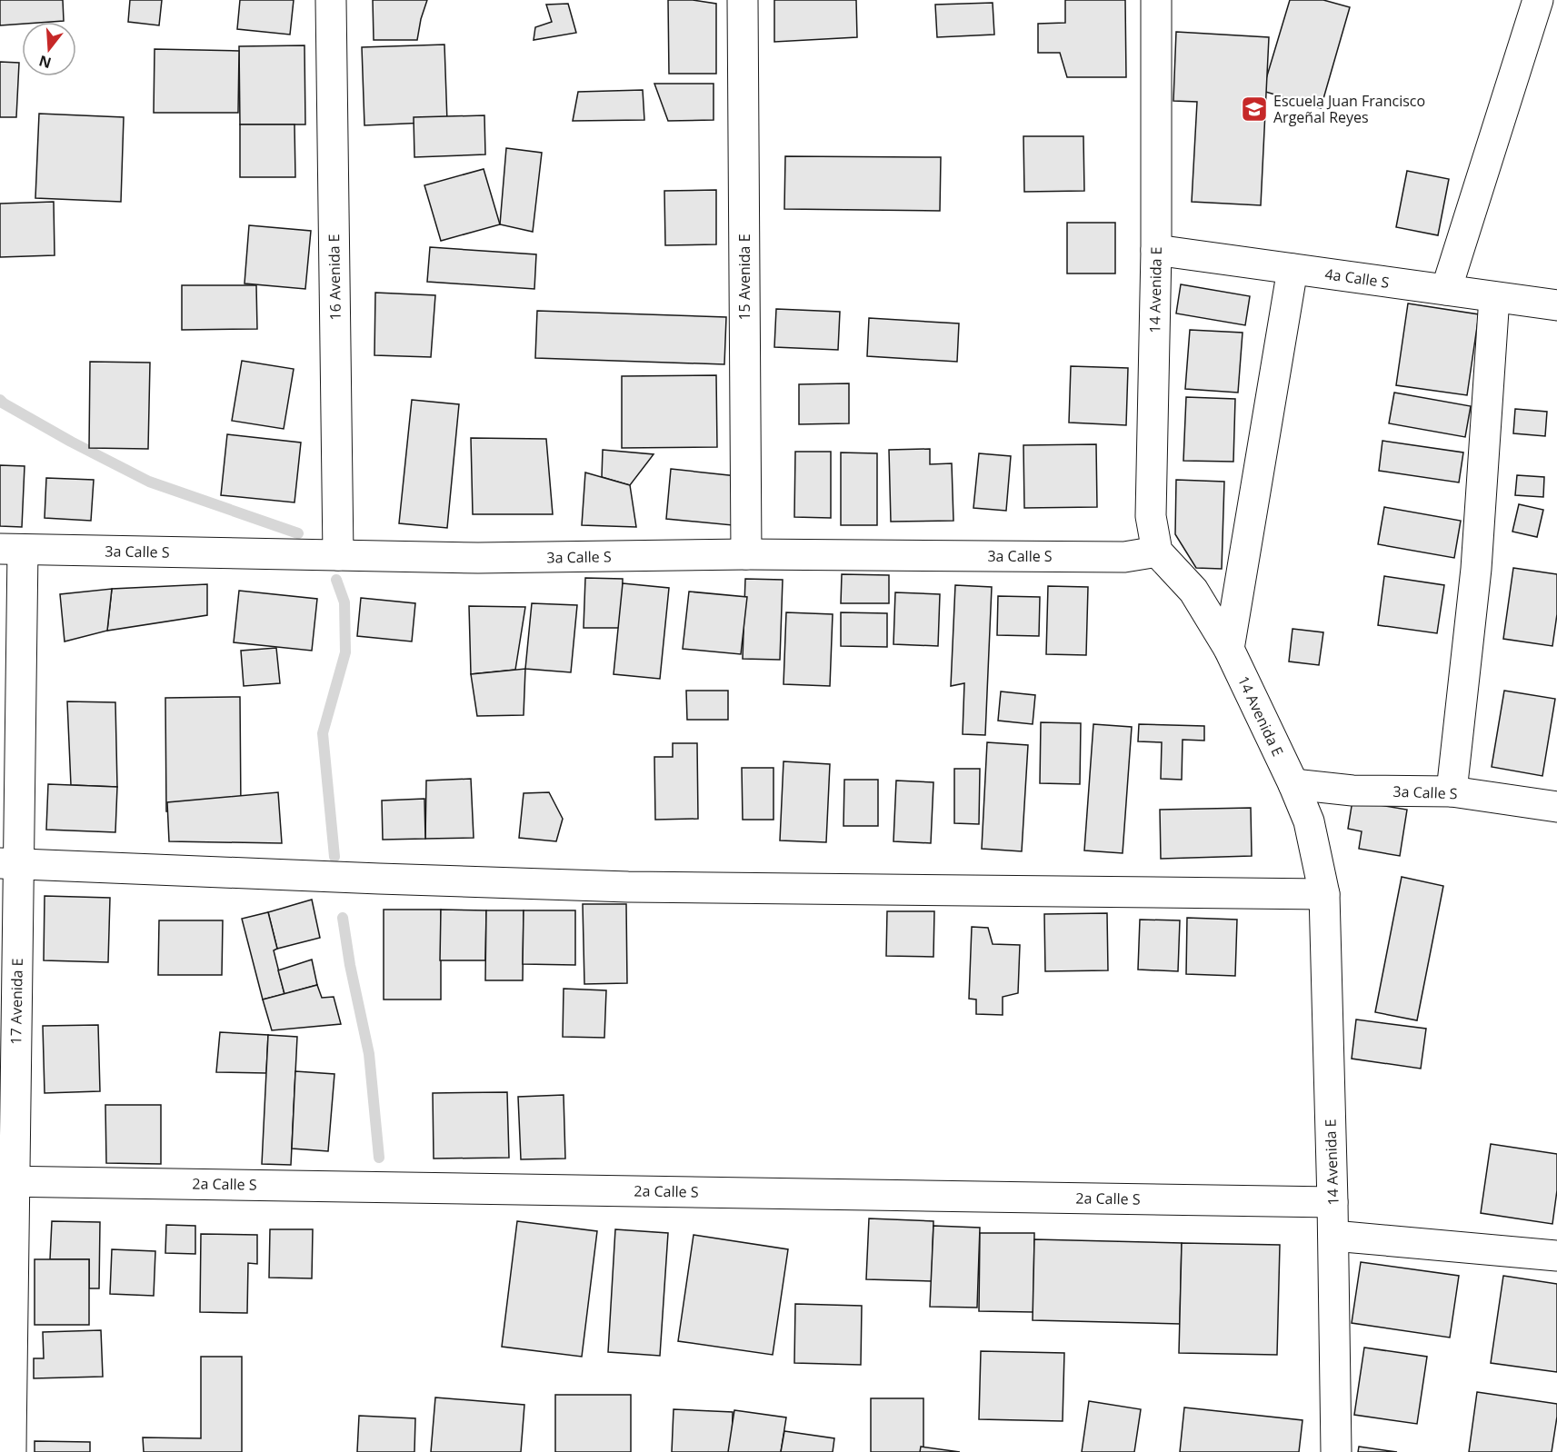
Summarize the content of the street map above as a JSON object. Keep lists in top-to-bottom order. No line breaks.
{"streets":{"street":["16 Avenida E","15 Avenida E","4a Calle S","14 Avenida E","3a Calle S","17 Avenida E","2a Calle S"]},"crossings":[["16 Avenida E","3a Calle S"],["15 Avenida E","3a Calle S"],["4a Calle S","14 Avenida E"],["14 Avenida E","3a Calle S"],["14 Avenida E","2a Calle S"],["3a Calle S","17 Avenida E"],["17 Avenida E","2a Calle S"]],"places":{"school or university":["Escuela Juan Francisco Argeñal Reyes"]},"north":"bottom"}
